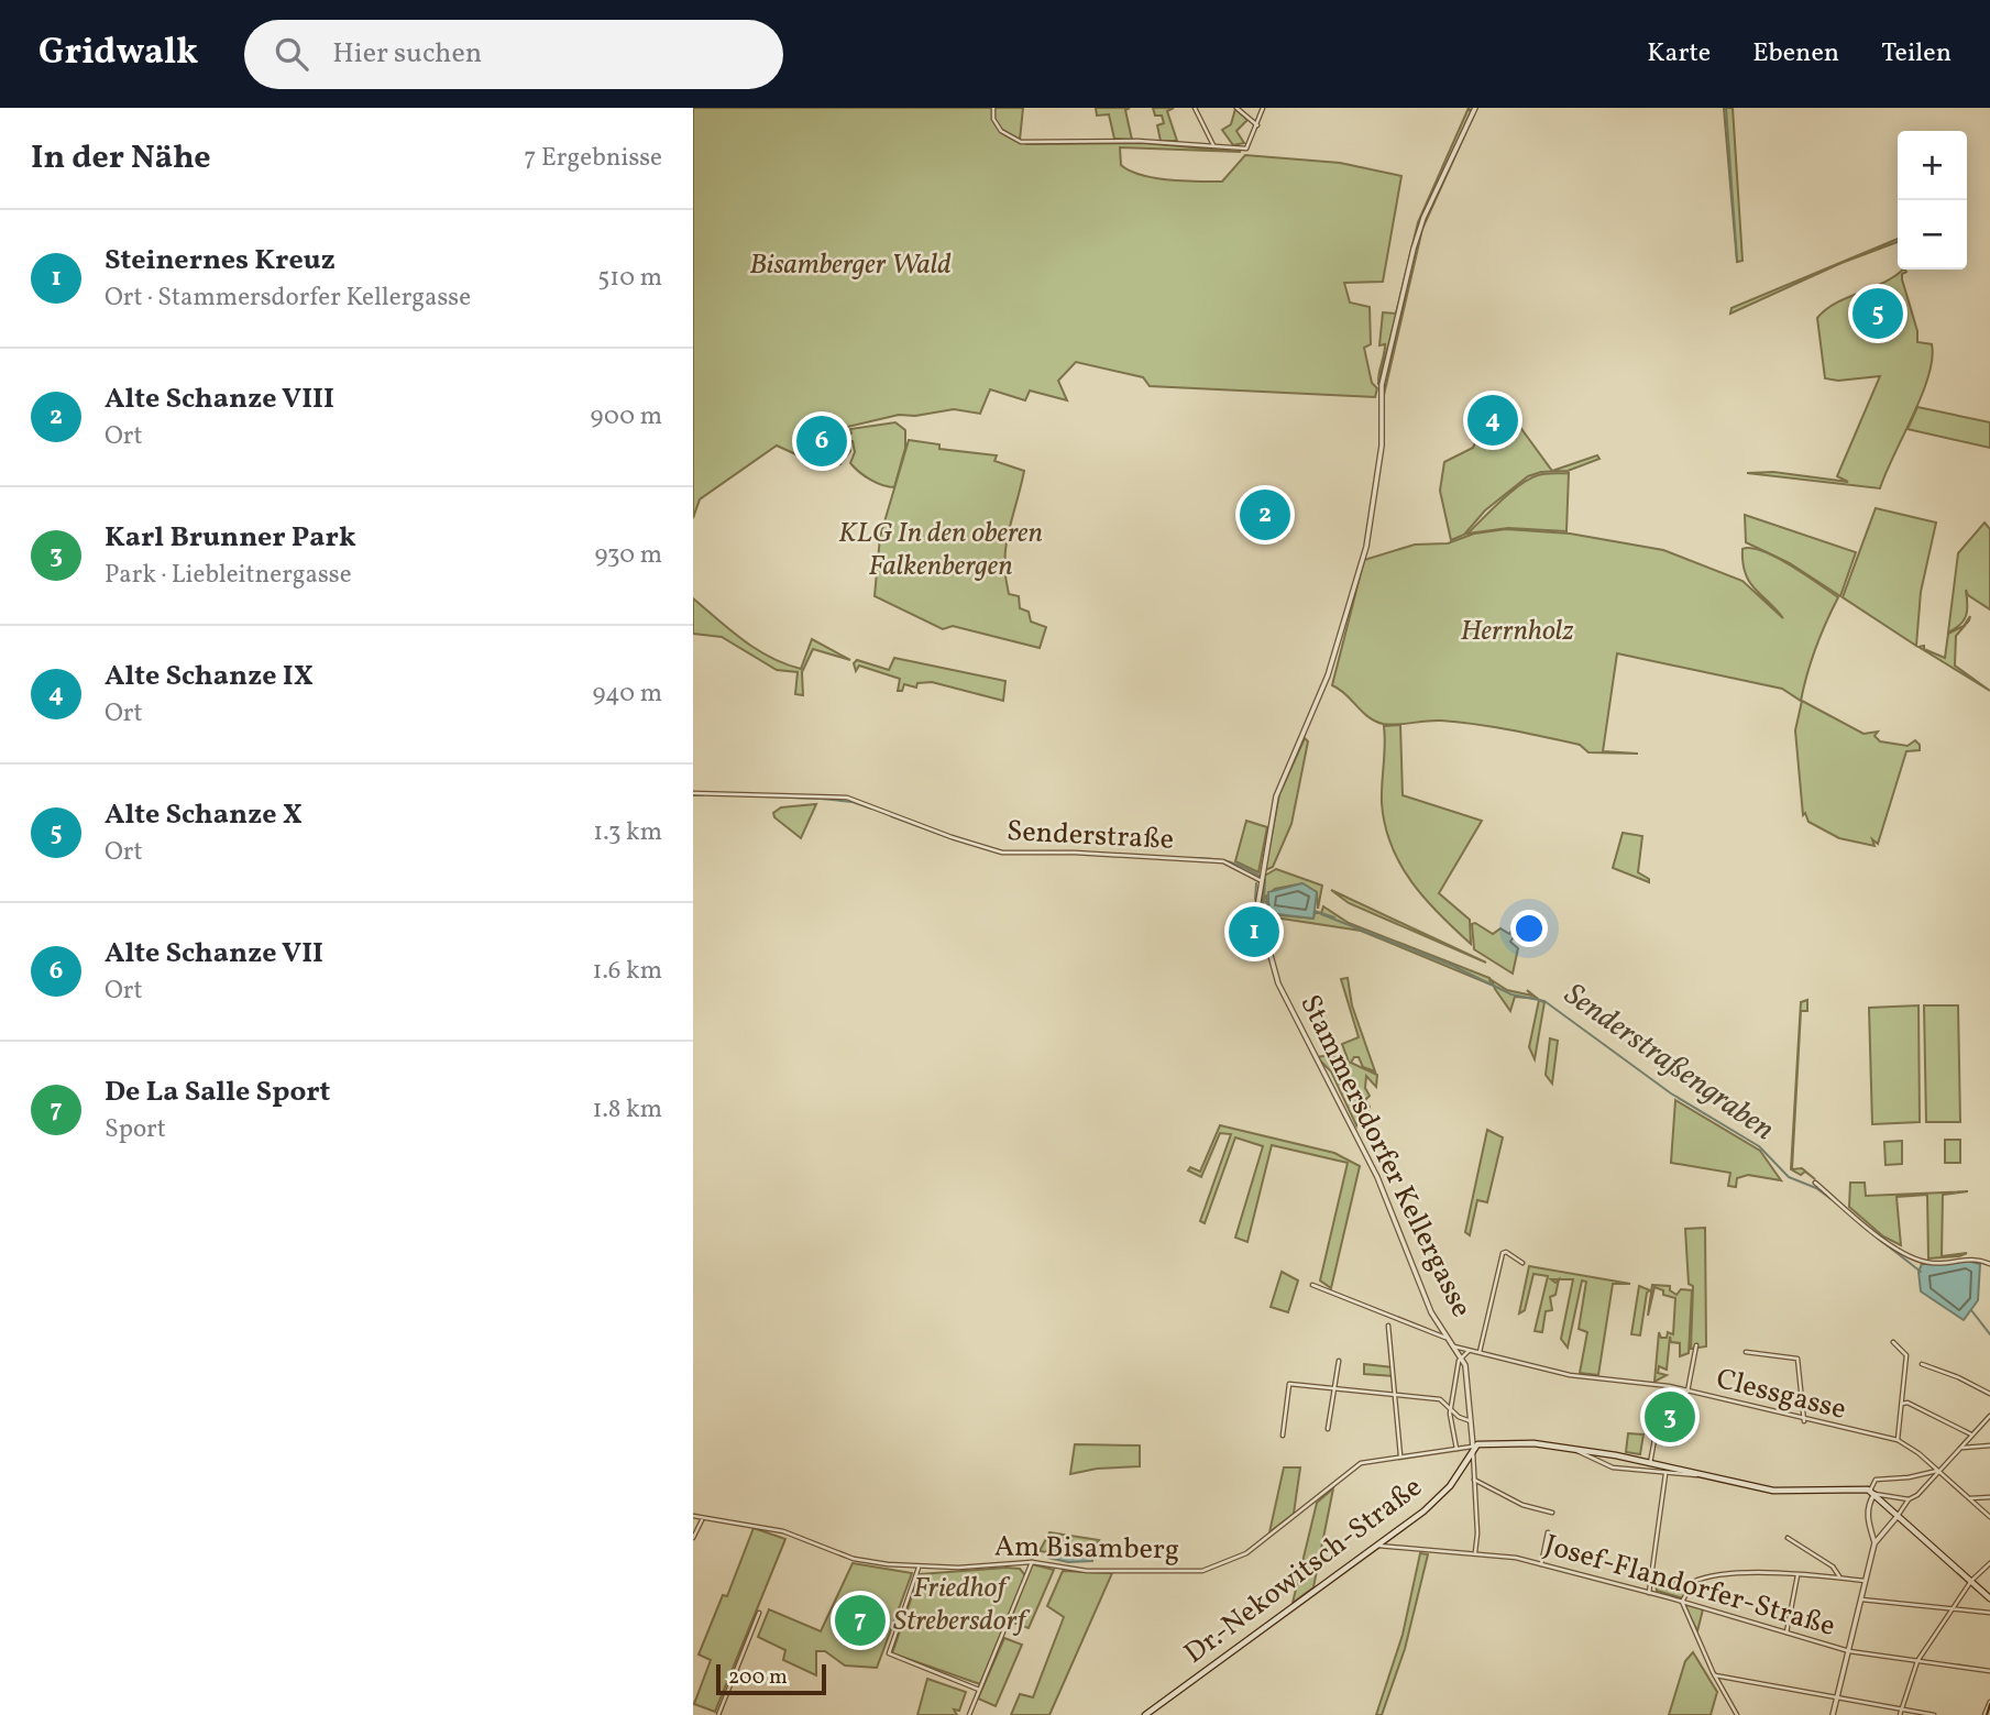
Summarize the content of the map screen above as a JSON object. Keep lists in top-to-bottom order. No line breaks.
{"streets":{"main road":["Dr.-Nekowitsch-Straße"],"street":["Senderstraße","Stammersdorfer Kellergasse","Clessgasse","Am Bisamberg","Josef-Flandorfer-Straße"]},"crossings":[["Senderstraße","Stammersdorfer Kellergasse"],["Stammersdorfer Kellergasse","Clessgasse"],["Dr.-Nekowitsch-Straße","Josef-Flandorfer-Straße"]],"water":["Senderstraßengraben"],"parks":["Bisamberger Wald","KLG In den oberen Falkenbergen","Herrnholz","Friedhof Strebersdorf"],"scale_bar":"200 m","page":{"header":"Gridwalk","search":"Hier suchen","nav":["Karte","Ebenen","Teilen"],"heading":["In der Nähe","7 Ergebnisse"],"map_buttons":["+","−"],"list":[{"mark":"1","name":"Steinernes Kreuz","note":"Ort · Stammersdorfer Kellergasse","value":"510 m"},{"mark":"2","name":"Alte Schanze VIII","note":"Ort","value":"900 m"},{"mark":"3","name":"Karl Brunner Park","note":"Park · Liebleitnergasse","value":"930 m"},{"mark":"4","name":"Alte Schanze IX","note":"Ort","value":"940 m"},{"mark":"5","name":"Alte Schanze X","note":"Ort","value":"1.3 km"},{"mark":"6","name":"Alte Schanze VII","note":"Ort","value":"1.6 km"},{"mark":"7","name":"De La Salle Sport","note":"Sport","value":"1.8 km"}],"pins":["5","4","6","2","1","3","7"],"scale":"200 m"}}
